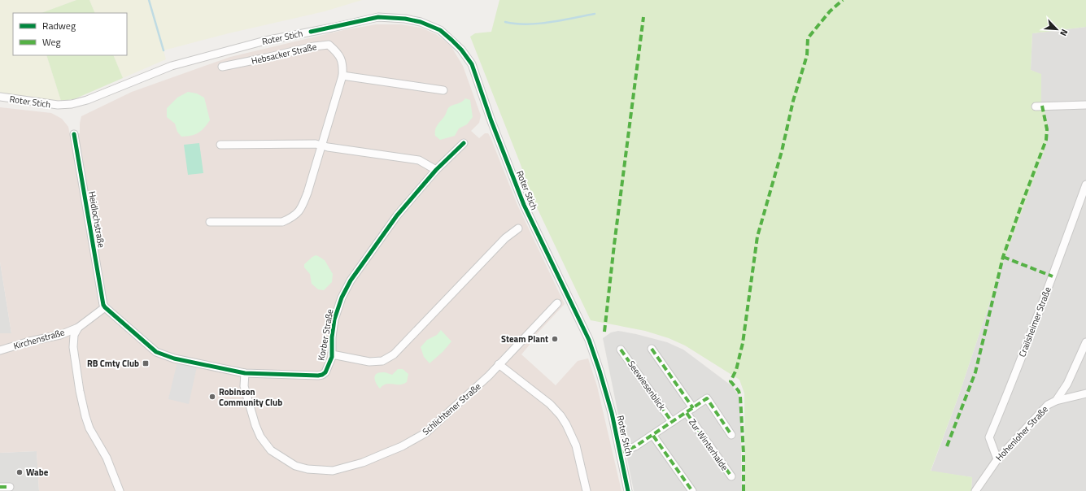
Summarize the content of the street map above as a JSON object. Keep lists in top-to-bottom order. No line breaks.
{"streets":{"street":["Roter Stich","Hebsacker Straße","Heidlochstraße","Crailsheimer Straße","Korber Straße","Kirchenstraße","Seewiesenblick","Schlichtener Straße","Hohenloher Straße","Zur Winterhalde"]},"crossings":[["Heidlochstraße","Korber Straße"],["Crailsheimer Straße","Hohenloher Straße"],["Korber Straße","Schlichtener Straße"]],"places":{"other":["Steam Plant","Robinson Community Club","Wabe"],"transit":["RB Cmty Club"]},"legend":["Radweg","Weg"],"north":"bottom right"}
